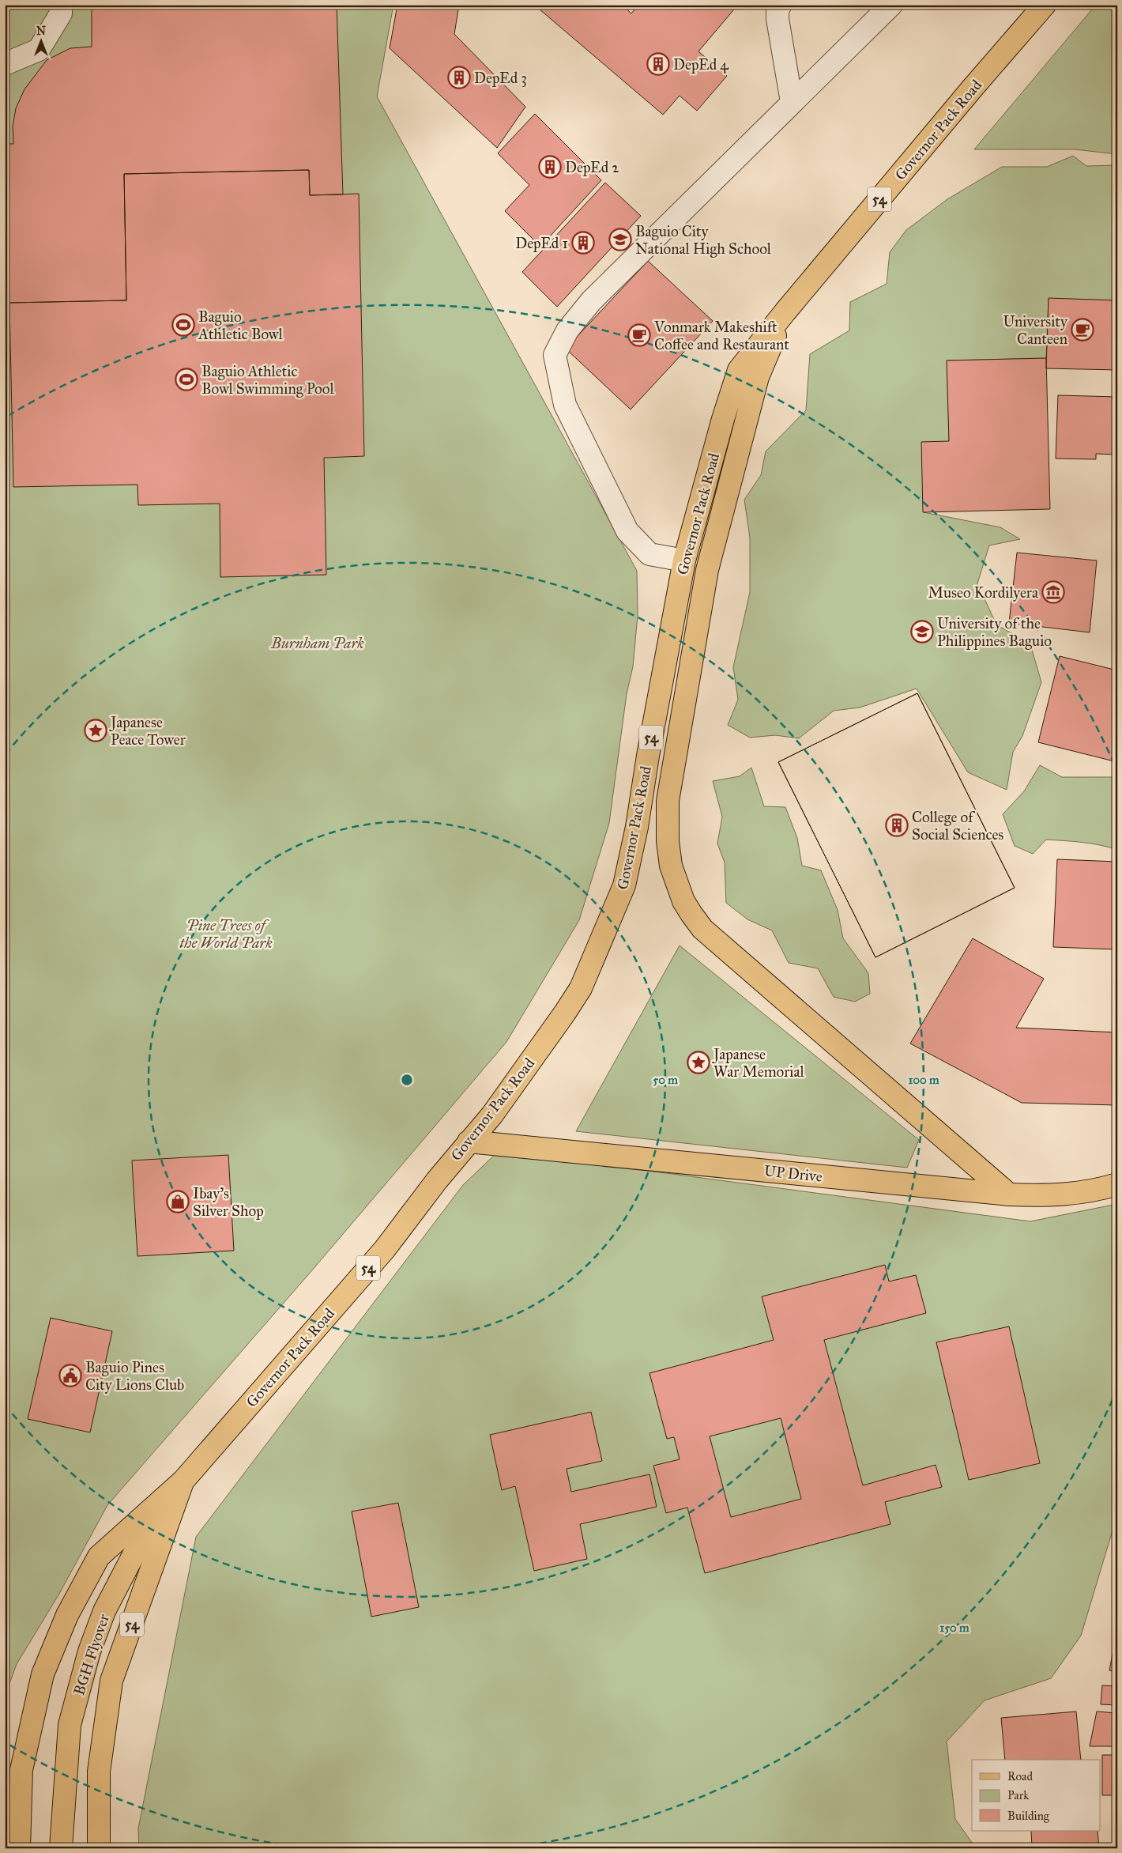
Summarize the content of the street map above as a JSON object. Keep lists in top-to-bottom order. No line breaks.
{"streets":{"main road":["Governor Pack Road","54","UP Drive","BGH Flyover"]},"crossings":[["Governor Pack Road","UP Drive"],["Governor Pack Road","BGH Flyover"]],"parks":["Burnham Park","Pine Trees of the World Park"],"places":{"building":["DepEd 4","DepEd 3","DepEd 2","DepEd 1","College of Social Sciences"],"school or university":["Baguio City National High School","University of the Philippines Baguio"],"sports":["Baguio Athletic Bowl","Baguio Athletic Bowl Swimming Pool"],"cafe":["University Canteen","Vonmark Makeshift Coffee and Restaurant"],"museum":["Museo Kordilyera"],"place":["Japanese Peace Tower","Japanese War Memorial"],"shop":["Ibay's Silver Shop"],"public building":["Baguio Pines City Lions Club"]},"legend":["Road","Park","Building"],"north":"top","rings":["50 m","100 m","150 m"]}
